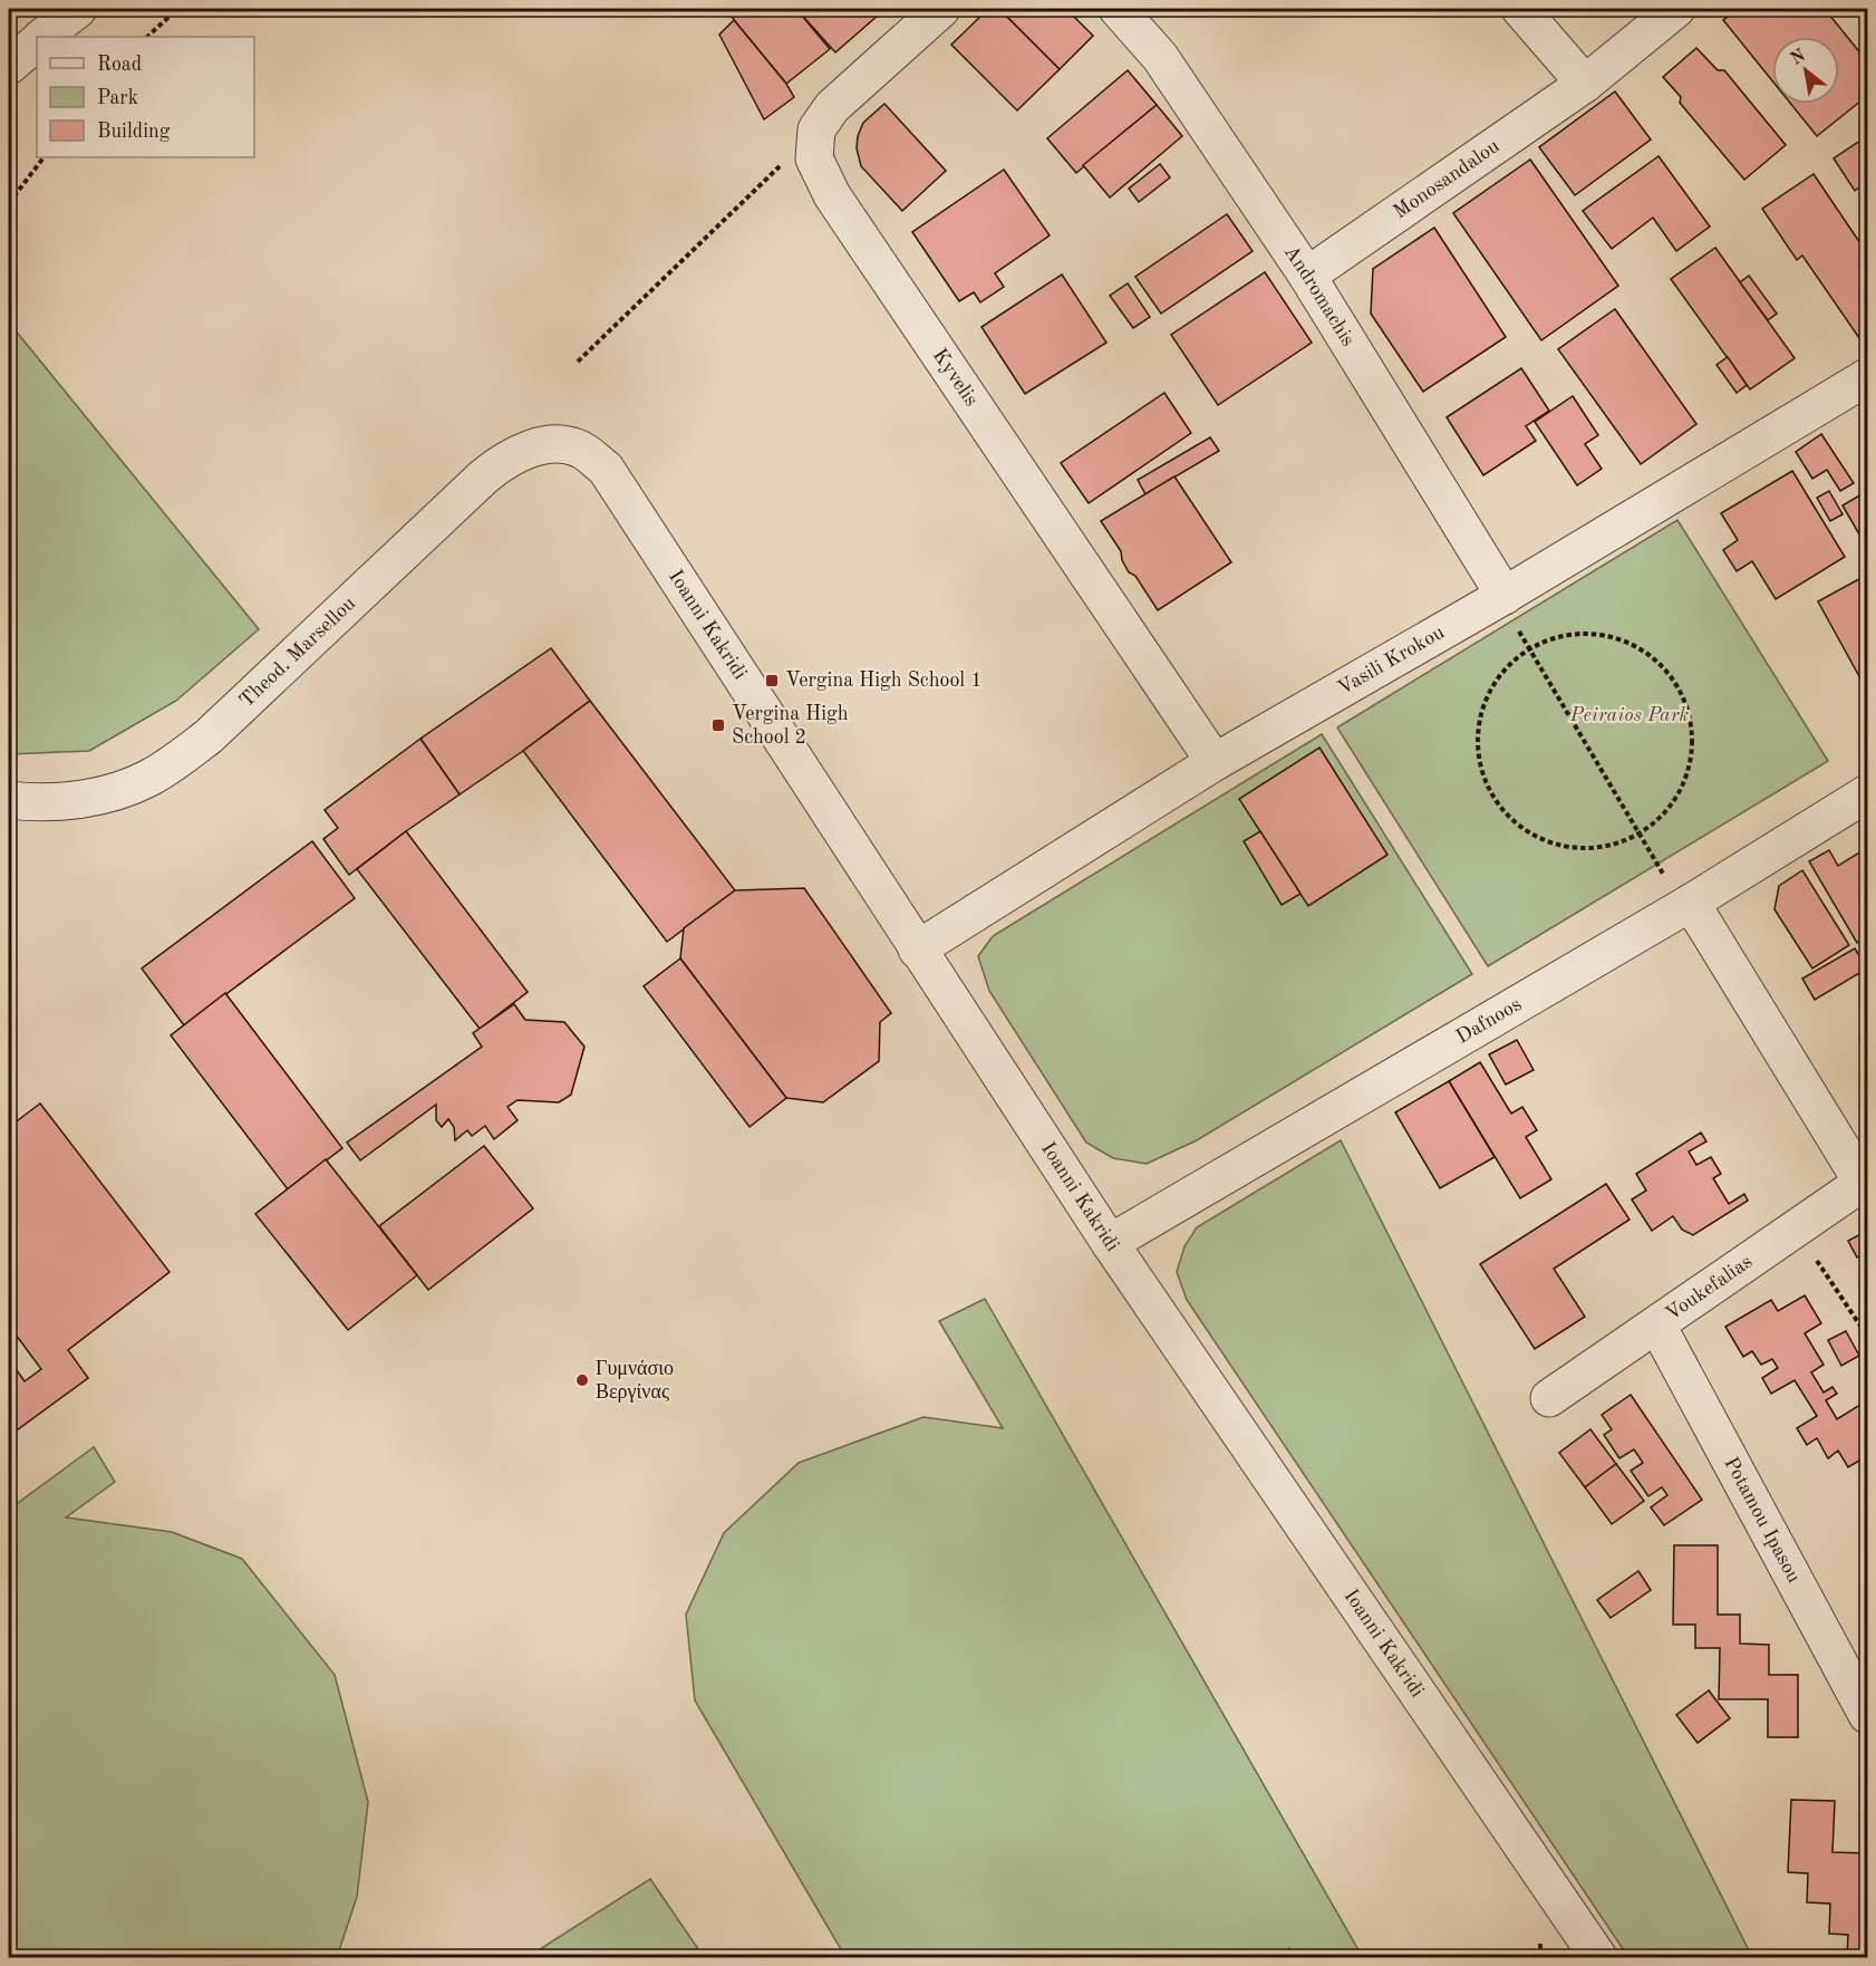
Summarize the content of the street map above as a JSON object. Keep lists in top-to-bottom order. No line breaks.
{"streets":{"street":["Monosandalou","Andromachis","Kyvelis","Ioanni Kakridi","Theod. Marsellou","Vasili Krokou","Dafnoos","Voukefalias","Potamou Ipasou"]},"crossings":[["Monosandalou","Andromachis"],["Andromachis","Vasili Krokou"],["Kyvelis","Vasili Krokou"],["Ioanni Kakridi","Theod. Marsellou"],["Ioanni Kakridi","Vasili Krokou"],["Ioanni Kakridi","Dafnoos"],["Voukefalias","Potamou Ipasou"]],"parks":["Peiraios Park"],"places":{"transit":["Vergina High School 1","Vergina High School 2"],"other":["Γυμνάσιο Βεργίνας"]},"legend":["Road","Park","Building"],"north":"top left"}
